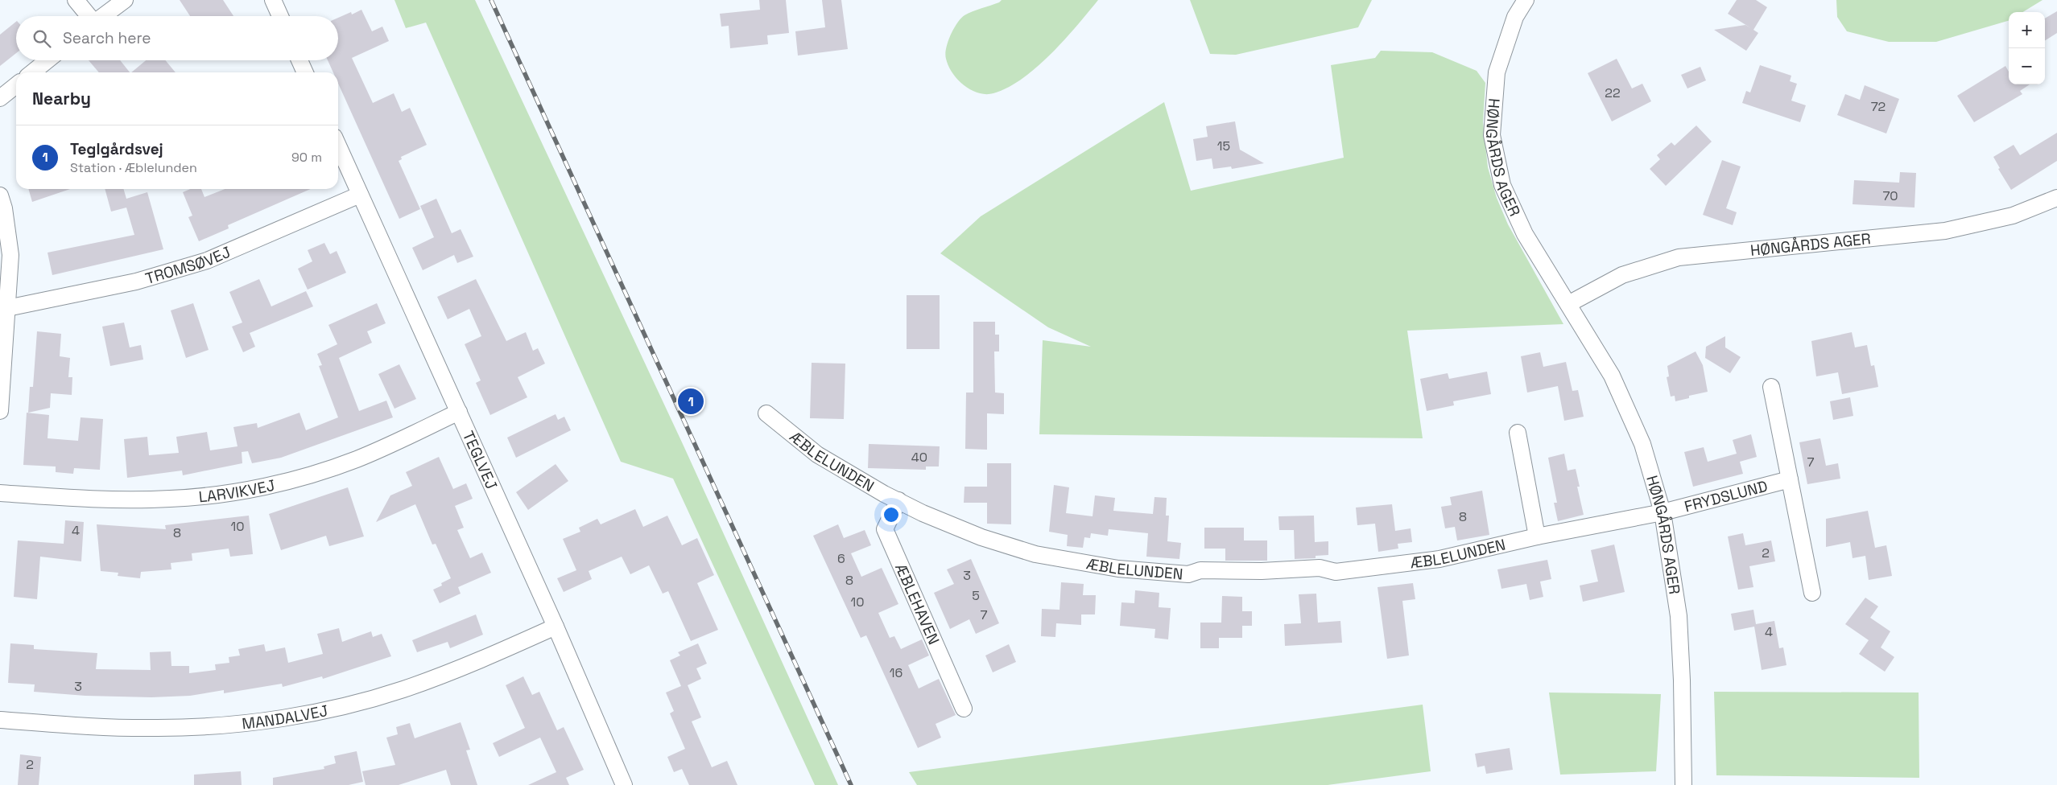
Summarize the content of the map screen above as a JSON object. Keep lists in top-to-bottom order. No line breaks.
{"streets":{"street":["HØNGÅRDS AGER","TROMSØVEJ","TEGLVEJ","ÆBLELUNDEN","LARVIKVEJ","FRYDSLUND","ÆBLEHAVEN","MANDALVEJ"]},"crossings":[["HØNGÅRDS AGER","ÆBLELUNDEN"],["HØNGÅRDS AGER","FRYDSLUND"],["TROMSØVEJ","TEGLVEJ"],["TEGLVEJ","LARVIKVEJ"],["TEGLVEJ","MANDALVEJ"],["ÆBLELUNDEN","FRYDSLUND"],["ÆBLELUNDEN","ÆBLEHAVEN"]],"house_numbers":["22","72","15","70","40","7","8","10","4","8","2","6","3","8","5","10","7","4","16","3","2"],"page":{"map_buttons":["+","−"],"search":"Search here","heading":"Nearby","list":[{"mark":"1","name":"Teglgårdsvej","note":"Station · Æblelunden","value":"90 m"}],"pins":"1"}}
